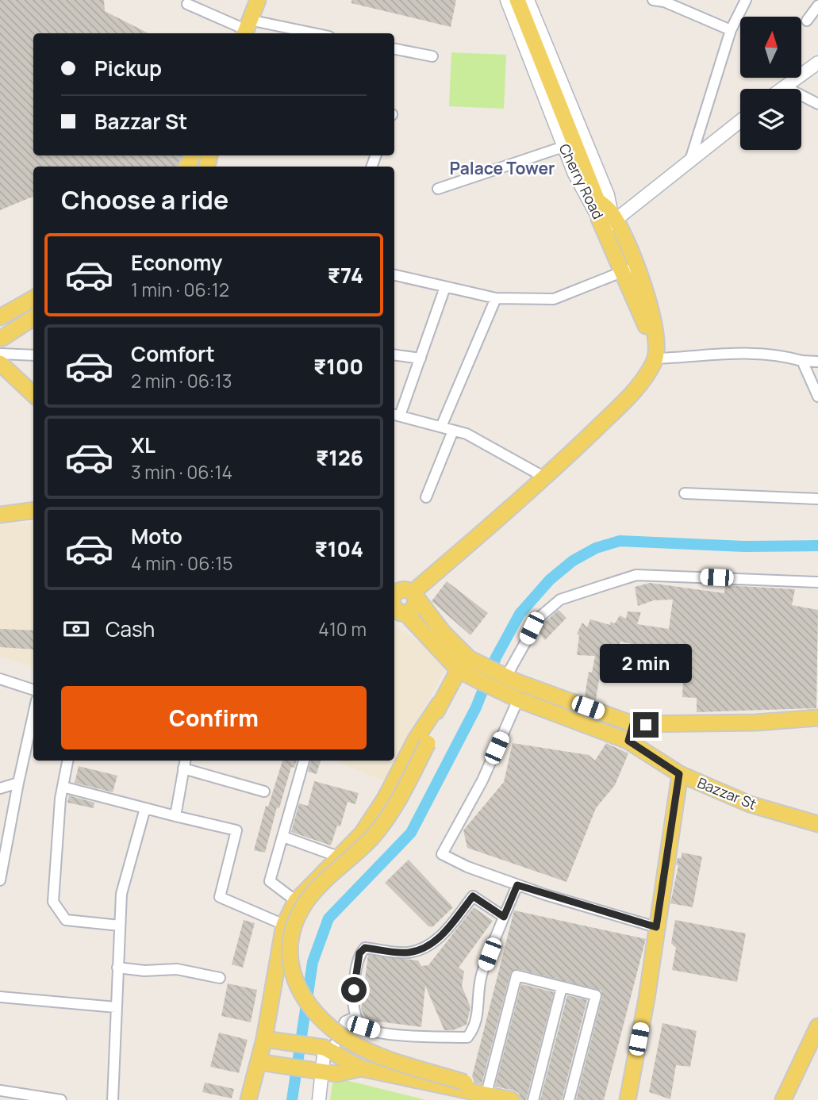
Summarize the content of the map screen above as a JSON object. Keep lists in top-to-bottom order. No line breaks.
{"streets":{"main road":["Cherry Road","Bazzar St"]},"districts":["Palace Tower"],"north":"top","page":{"banner":["Pickup","Bazzar St"],"heading":"Choose a ride","list":[{"name":"Economy","note":"1 min · 06:12","value":"₹74"},{"name":"Comfort","note":"2 min · 06:13","value":"₹100"},{"name":"XL","note":"3 min · 06:14","value":"₹126"},{"name":"Moto","note":"4 min · 06:15","value":"₹104"}],"pay":["Cash","410 m"],"bubble":"2 min","buttons":"Confirm"}}
